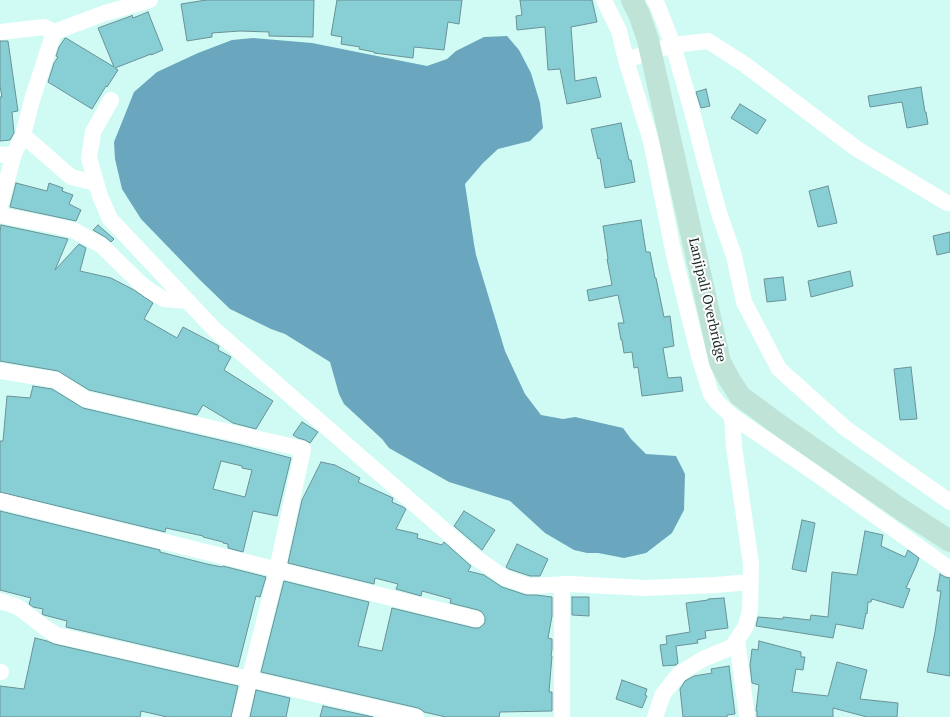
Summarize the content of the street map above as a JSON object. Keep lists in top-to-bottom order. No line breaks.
{"streets":{"main road":["Lanjipali Overbridge"]}}
